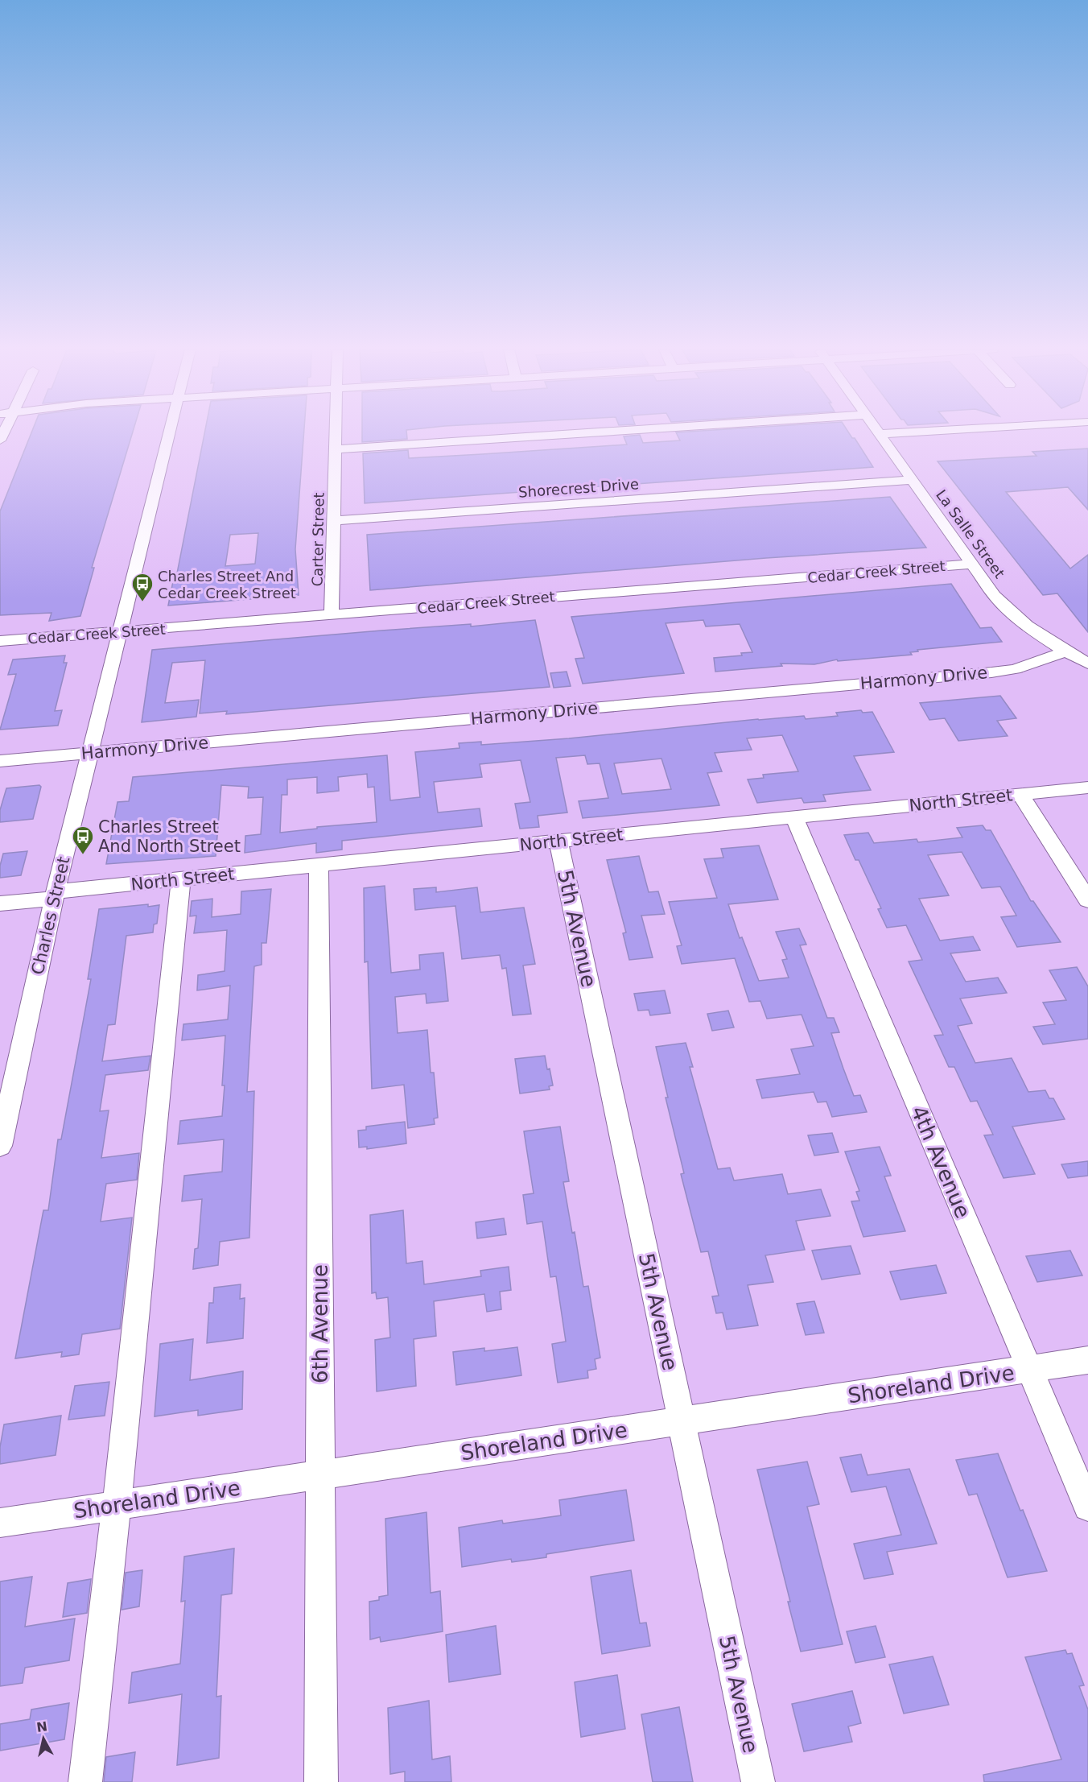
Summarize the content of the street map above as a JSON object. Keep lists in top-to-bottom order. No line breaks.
{"streets":{"street":["Shorecrest Drive","La Salle Street","Carter Street","Cedar Creek Street","Harmony Drive","North Street","Charles Street","5th Avenue","4th Avenue","6th Avenue","Shoreland Drive"]},"crossings":[["Shorecrest Drive","La Salle Street"],["Shorecrest Drive","Carter Street"],["La Salle Street","Cedar Creek Street"],["La Salle Street","Harmony Drive"],["Carter Street","Cedar Creek Street"],["Cedar Creek Street","Charles Street"],["Harmony Drive","Charles Street"],["North Street","Charles Street"],["North Street","5th Avenue"],["North Street","4th Avenue"],["North Street","6th Avenue"],["5th Avenue","Shoreland Drive"],["4th Avenue","Shoreland Drive"],["6th Avenue","Shoreland Drive"]],"places":{"bus stop":["Charles Street And Cedar Creek Street","Charles Street And North Street"]},"north":"top"}
